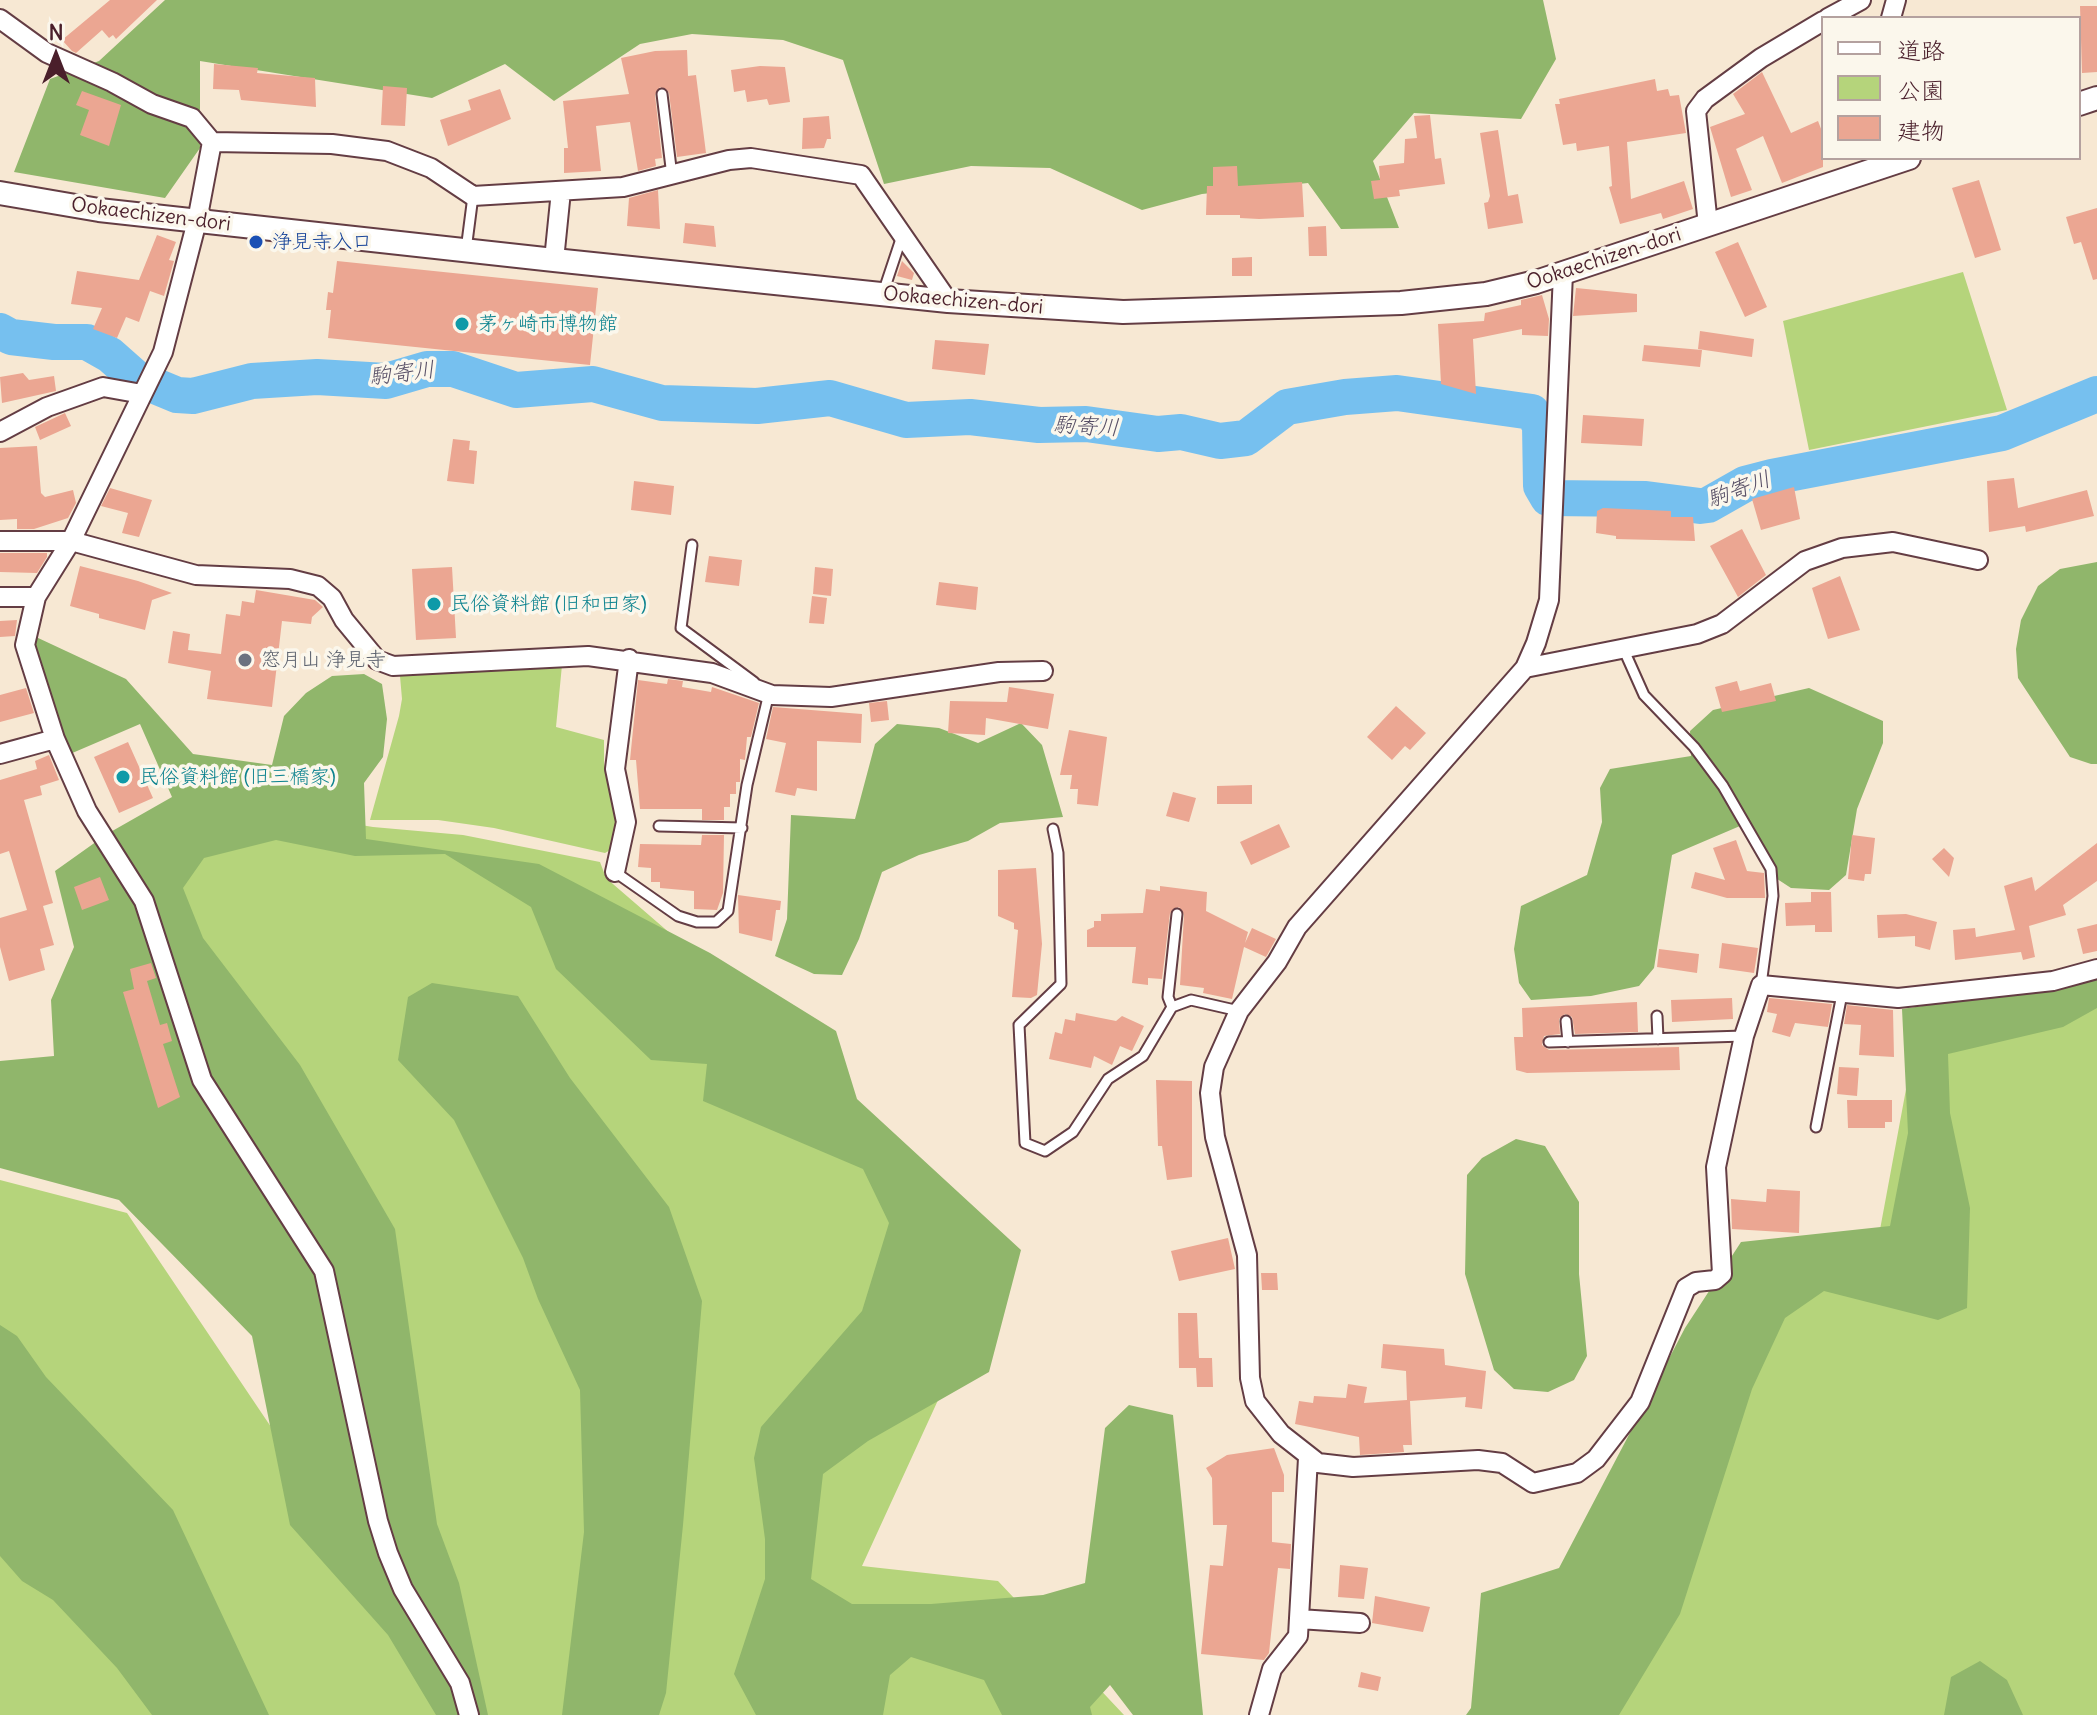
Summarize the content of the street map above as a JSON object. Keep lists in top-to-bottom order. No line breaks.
{"streets":{"street":["Ookaechizen-dori"]},"water":["駒寄川"],"places":["浄見寺入口","茅ヶ崎市博物館","民俗資料館 (旧和田家)","窓月山 浄見寺","民俗資料館 (旧三橋家)"],"legend":["道路","公園","建物"],"north":"top"}
